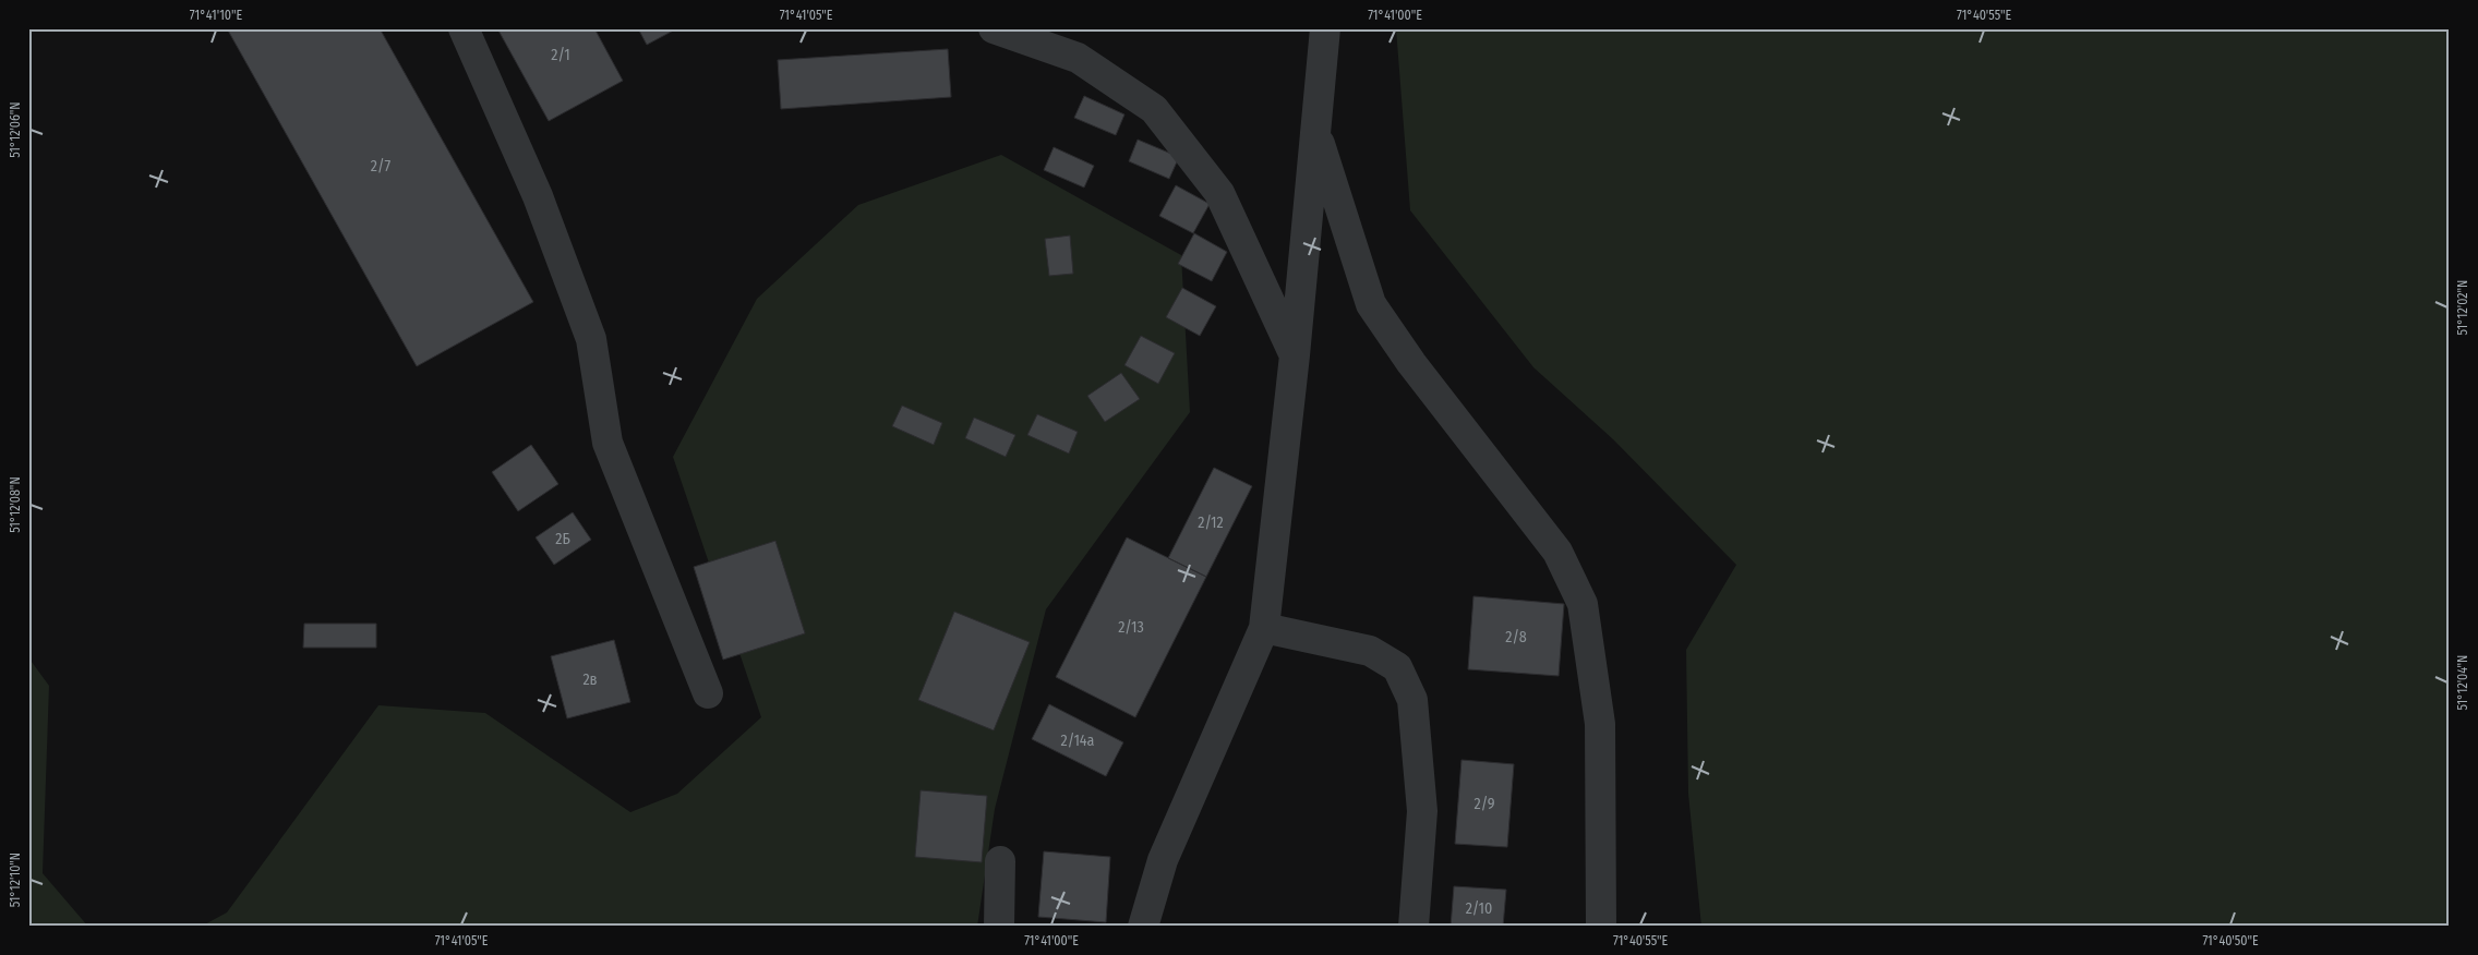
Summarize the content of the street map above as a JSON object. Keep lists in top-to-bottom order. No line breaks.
{"house_numbers":["2/1","2/7","2/12","2Б","2/13","2/8","2в","2/14а","2/9","2/10"],"coordinates":["71°41'10\"E","71°41'05\"E","71°41'00\"E","71°40'55\"E","51°12'06\"N","51°12'02\"N","51°12'08\"N","51°12'04\"N","51°12'10\"N","71°40'50\"E"]}
